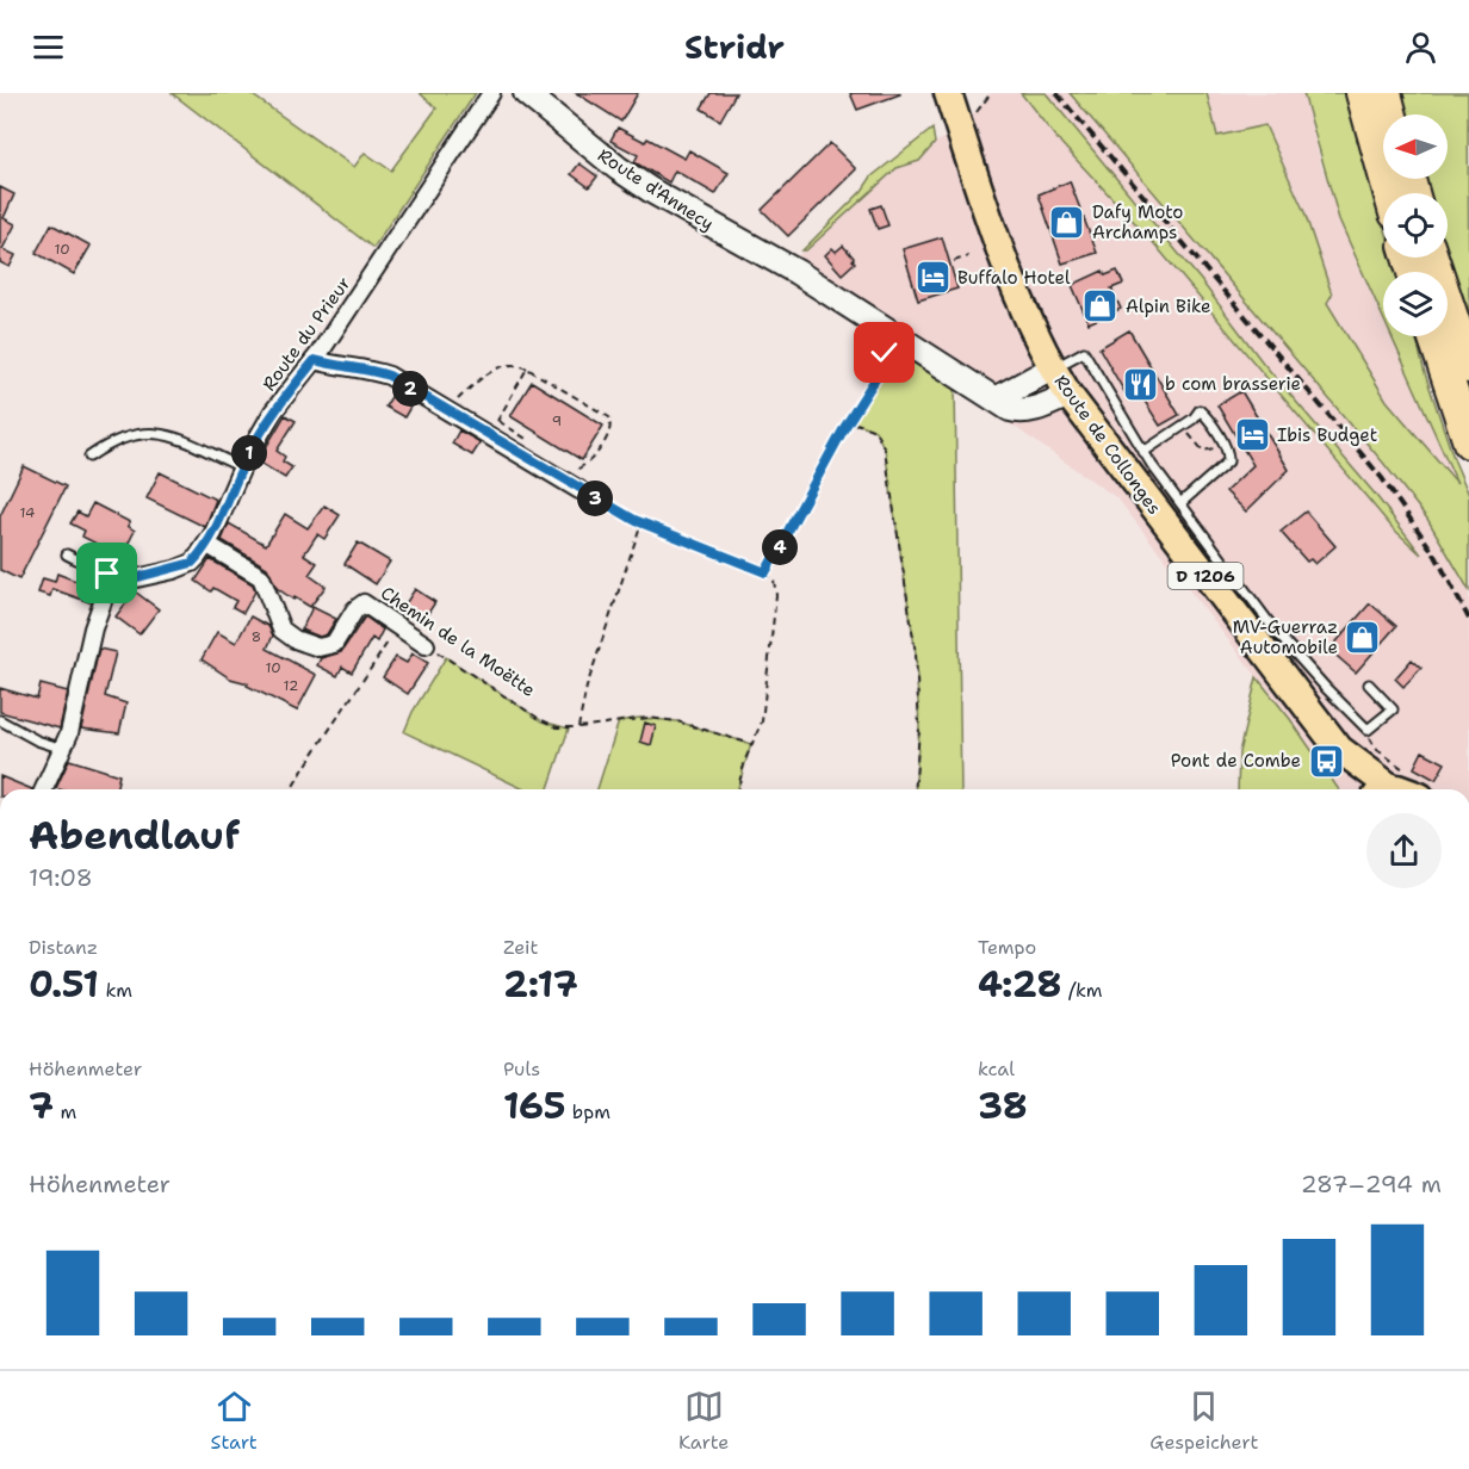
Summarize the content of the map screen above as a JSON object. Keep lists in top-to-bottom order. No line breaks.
{"streets":{"main road":["Route de Collonges","D 1206"],"street":["Route d'Annecy","Route du Prieur","Chemin de la Moëtte"]},"crossings":[["Route d'Annecy","Route de Collonges"],["Route du Prieur","Chemin de la Moëtte"]],"places":{"shop":["Dafy Moto Archamps","Alpin Bike","MV-Guerraz Automobile"],"hotel":["Buffalo Hotel","Ibis Budget"],"restaurant":["b com brasserie"],"bus stop":["Pont de Combe"]},"house_numbers":["10","9","14","8","10","12"],"north":"left","page":{"header":"Stridr","pins":["2","1","3","4"],"heading":["Abendlauf","19:08"],"stats":[["Distanz","0.51 km"],["Zeit","2:17"],["Tempo","4:28 /km"],["Höhenmeter","7 m"],["Puls","165 bpm"],["kcal","38"]],"chart":["Höhenmeter","287–294 m"],"tabs":["Start","Karte","Gespeichert"]}}
